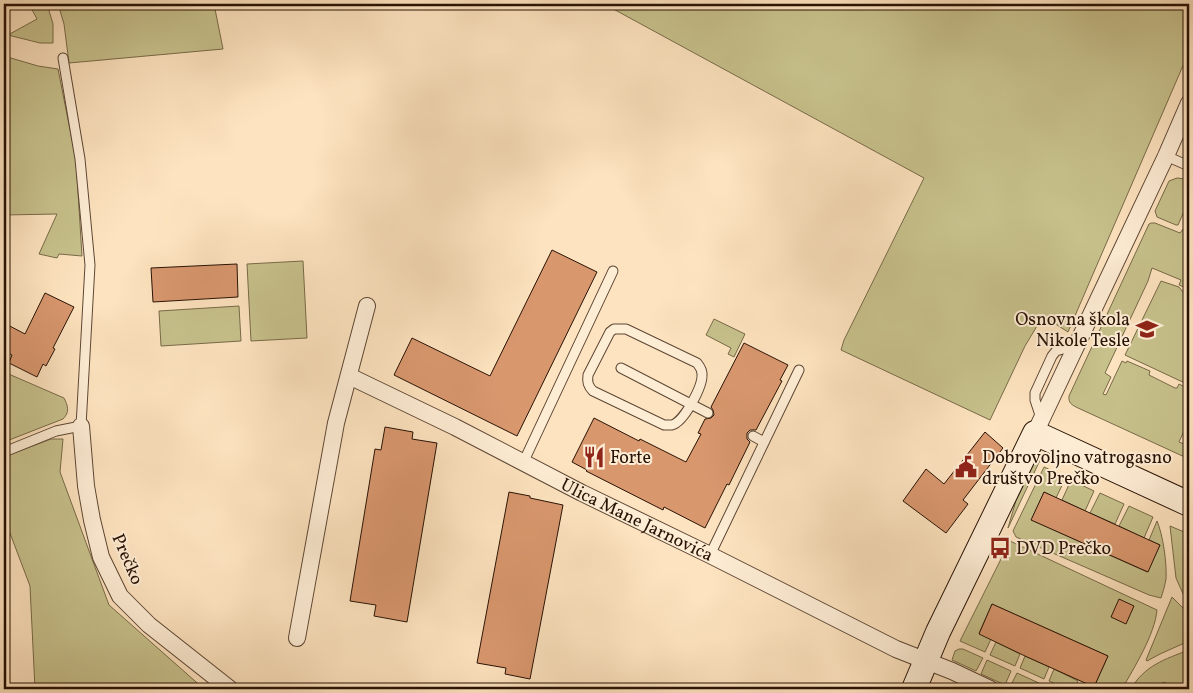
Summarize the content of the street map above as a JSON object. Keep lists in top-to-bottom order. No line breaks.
{"streets":{"street":["Ulica Mane Jarnovića","Prečko"]},"places":{"school or university":["Osnovna škola Nikole Tesle"],"restaurant":["Forte"],"public building":["Dobrovoljno vatrogasno društvo Prečko"],"bus stop":["DVD Prečko"]}}
